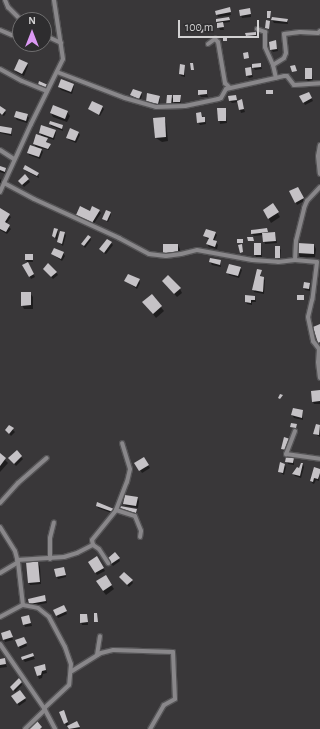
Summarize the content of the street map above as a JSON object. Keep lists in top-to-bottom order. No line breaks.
{"scale_bar":"100 m","north":"top"}
